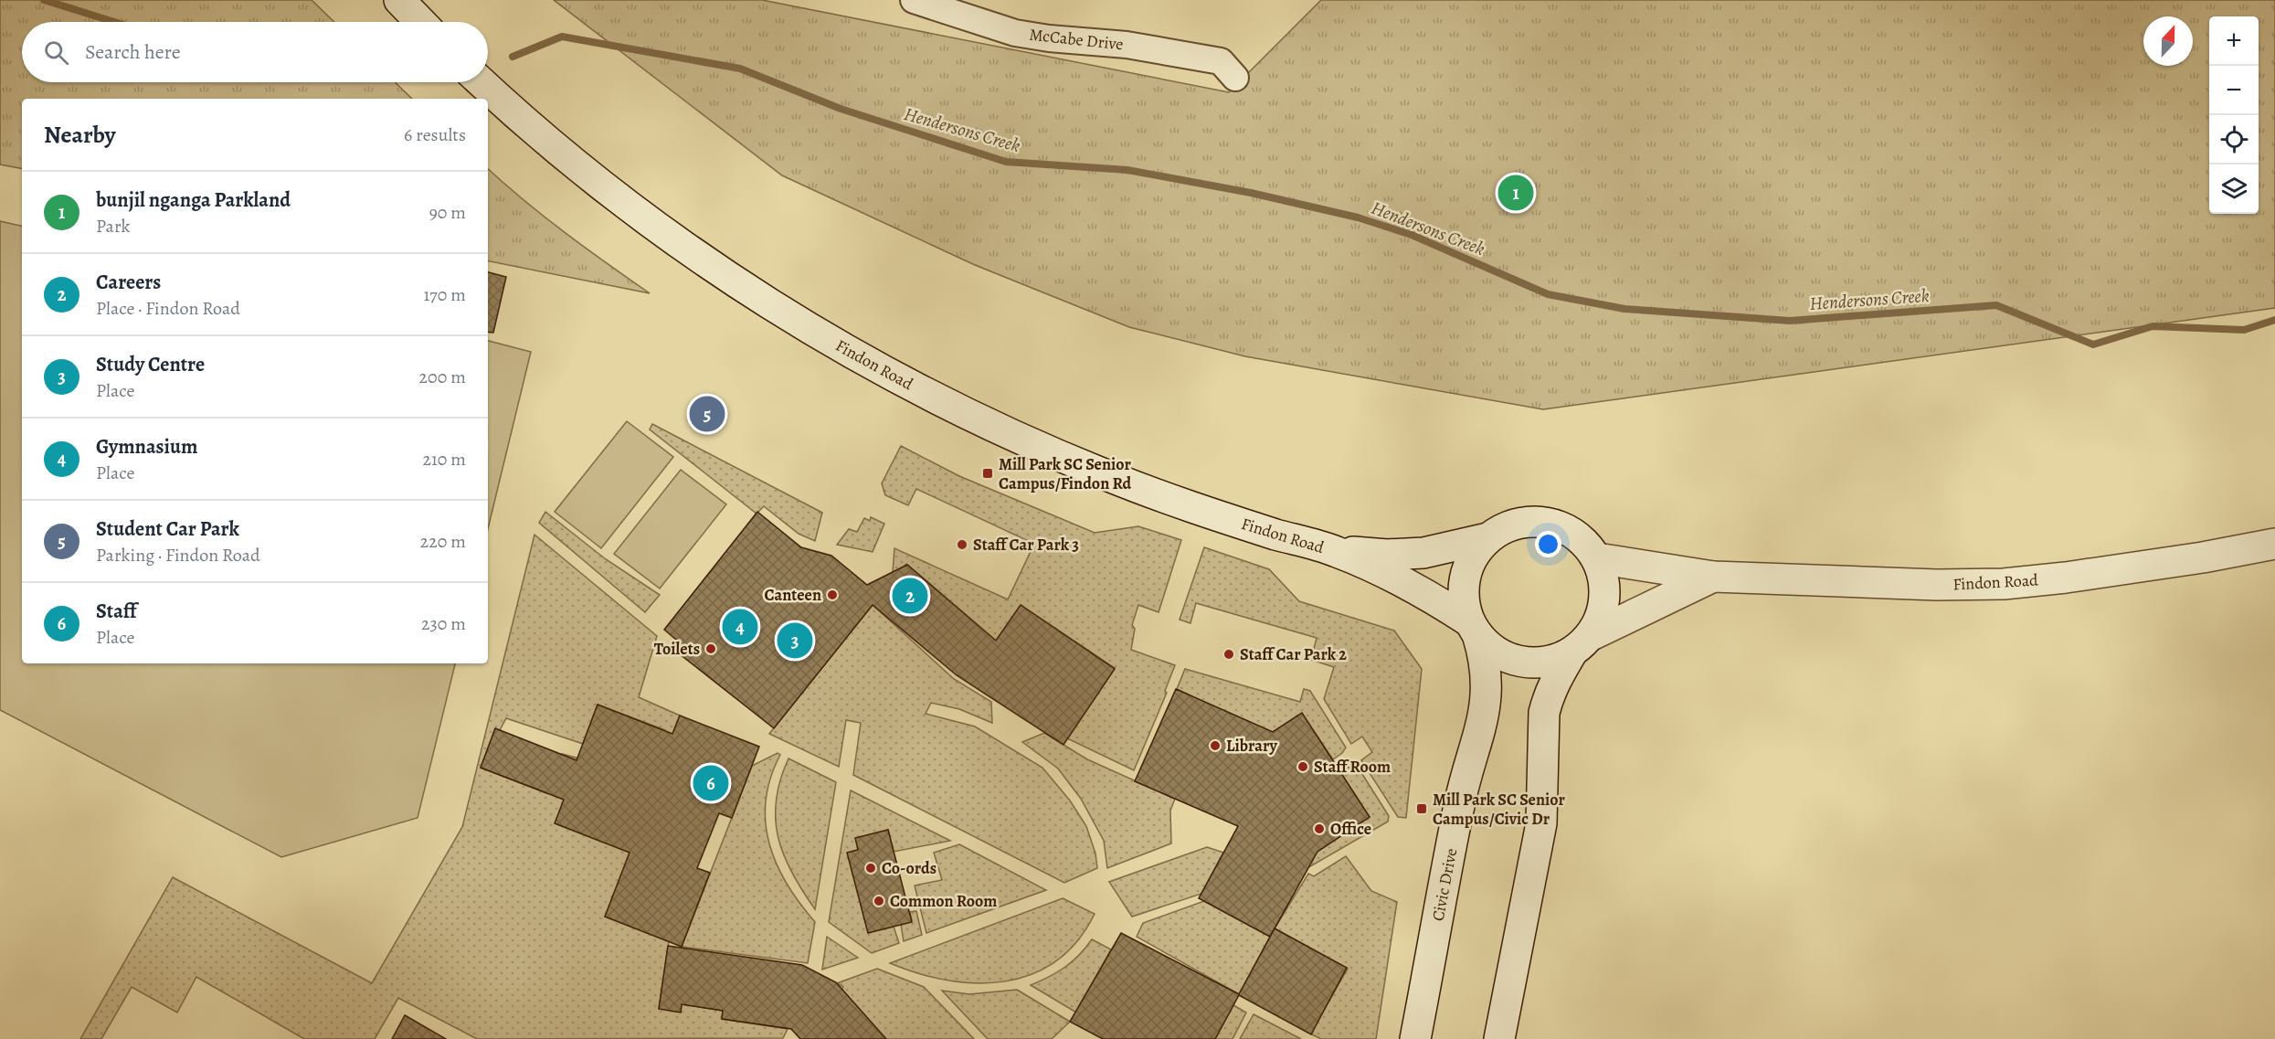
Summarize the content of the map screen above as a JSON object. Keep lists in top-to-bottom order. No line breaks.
{"streets":{"main road":["Findon Road","Civic Drive"],"street":["McCabe Drive"]},"crossings":[["Findon Road","Civic Drive"]],"water":["Hendersons Creek"],"places":{"transit":["Mill Park SC Senior Campus/Findon Rd","Mill Park SC Senior Campus/Civic Dr"],"other":["Staff Car Park 3","Canteen","Toilets","Staff Car Park 2","Library","Staff Room","Office","Co-ords","Common Room"]},"north":"top","page":{"map_buttons":["+","−"],"search":"Search here","heading":["Nearby","6 results"],"list":[{"mark":"1","name":"bunjil nganga Parkland","note":"Park","value":"90 m"},{"mark":"2","name":"Careers","note":"Place · Findon Road","value":"170 m"},{"mark":"3","name":"Study Centre","note":"Place","value":"200 m"},{"mark":"4","name":"Gymnasium","note":"Place","value":"210 m"},{"mark":"5","name":"Student Car Park","note":"Parking · Findon Road","value":"220 m"},{"mark":"6","name":"Staff","note":"Place","value":"230 m"}],"pins":["1","5","2","4","3","6"]}}
